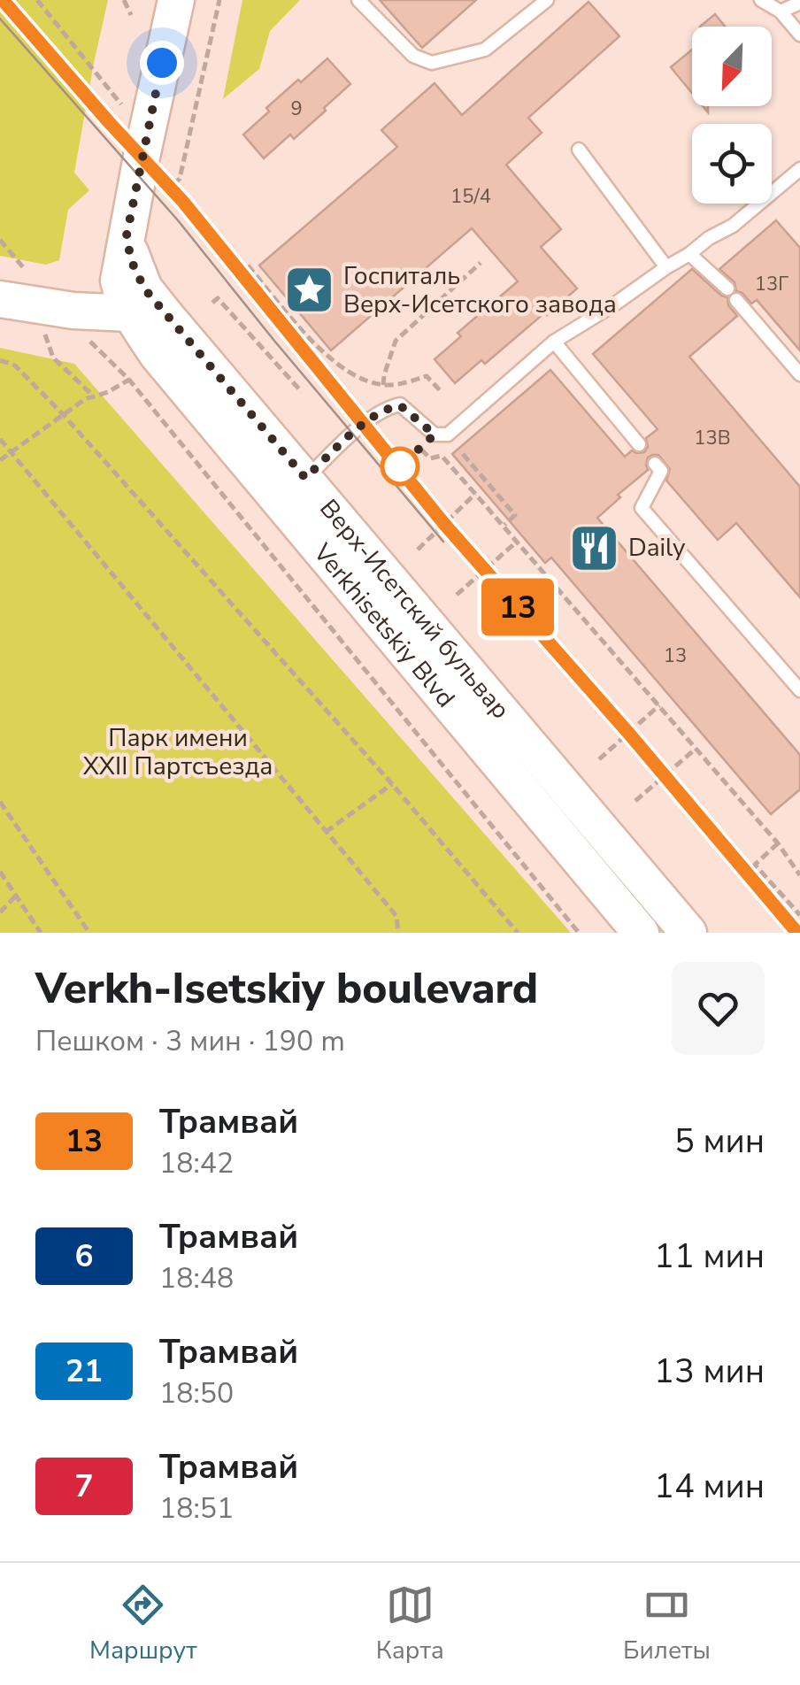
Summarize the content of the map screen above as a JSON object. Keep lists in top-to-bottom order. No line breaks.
{"streets":{"main road":["Верх-Исетский бульвар","Verkhisetskiy Blvd"]},"crossings":[["Верх-Исетский бульвар","Verkhisetskiy Blvd"]],"parks":["Парк имени XXII Партсъезда"],"places":{"place":["Госпиталь Верх-Исетского завода"],"restaurant":["Daily"]},"lines":["tram line 13"],"house_numbers":["9","15/4","13Г","13В","13"],"north":"bottom left","page":{"on_map":"13","heading":["Verkh-Isetskiy boulevard","Пешком · 3 мин · 190 m"],"list":[{"mark":"13","name":"Трамвай","note":"18:42","value":"5 мин"},{"mark":"6","name":"Трамвай","note":"18:48","value":"11 мин"},{"mark":"21","name":"Трамвай","note":"18:50","value":"13 мин"},{"mark":"7","name":"Трамвай","note":"18:51","value":"14 мин"}],"tabs":["Маршрут","Карта","Билеты"]}}
